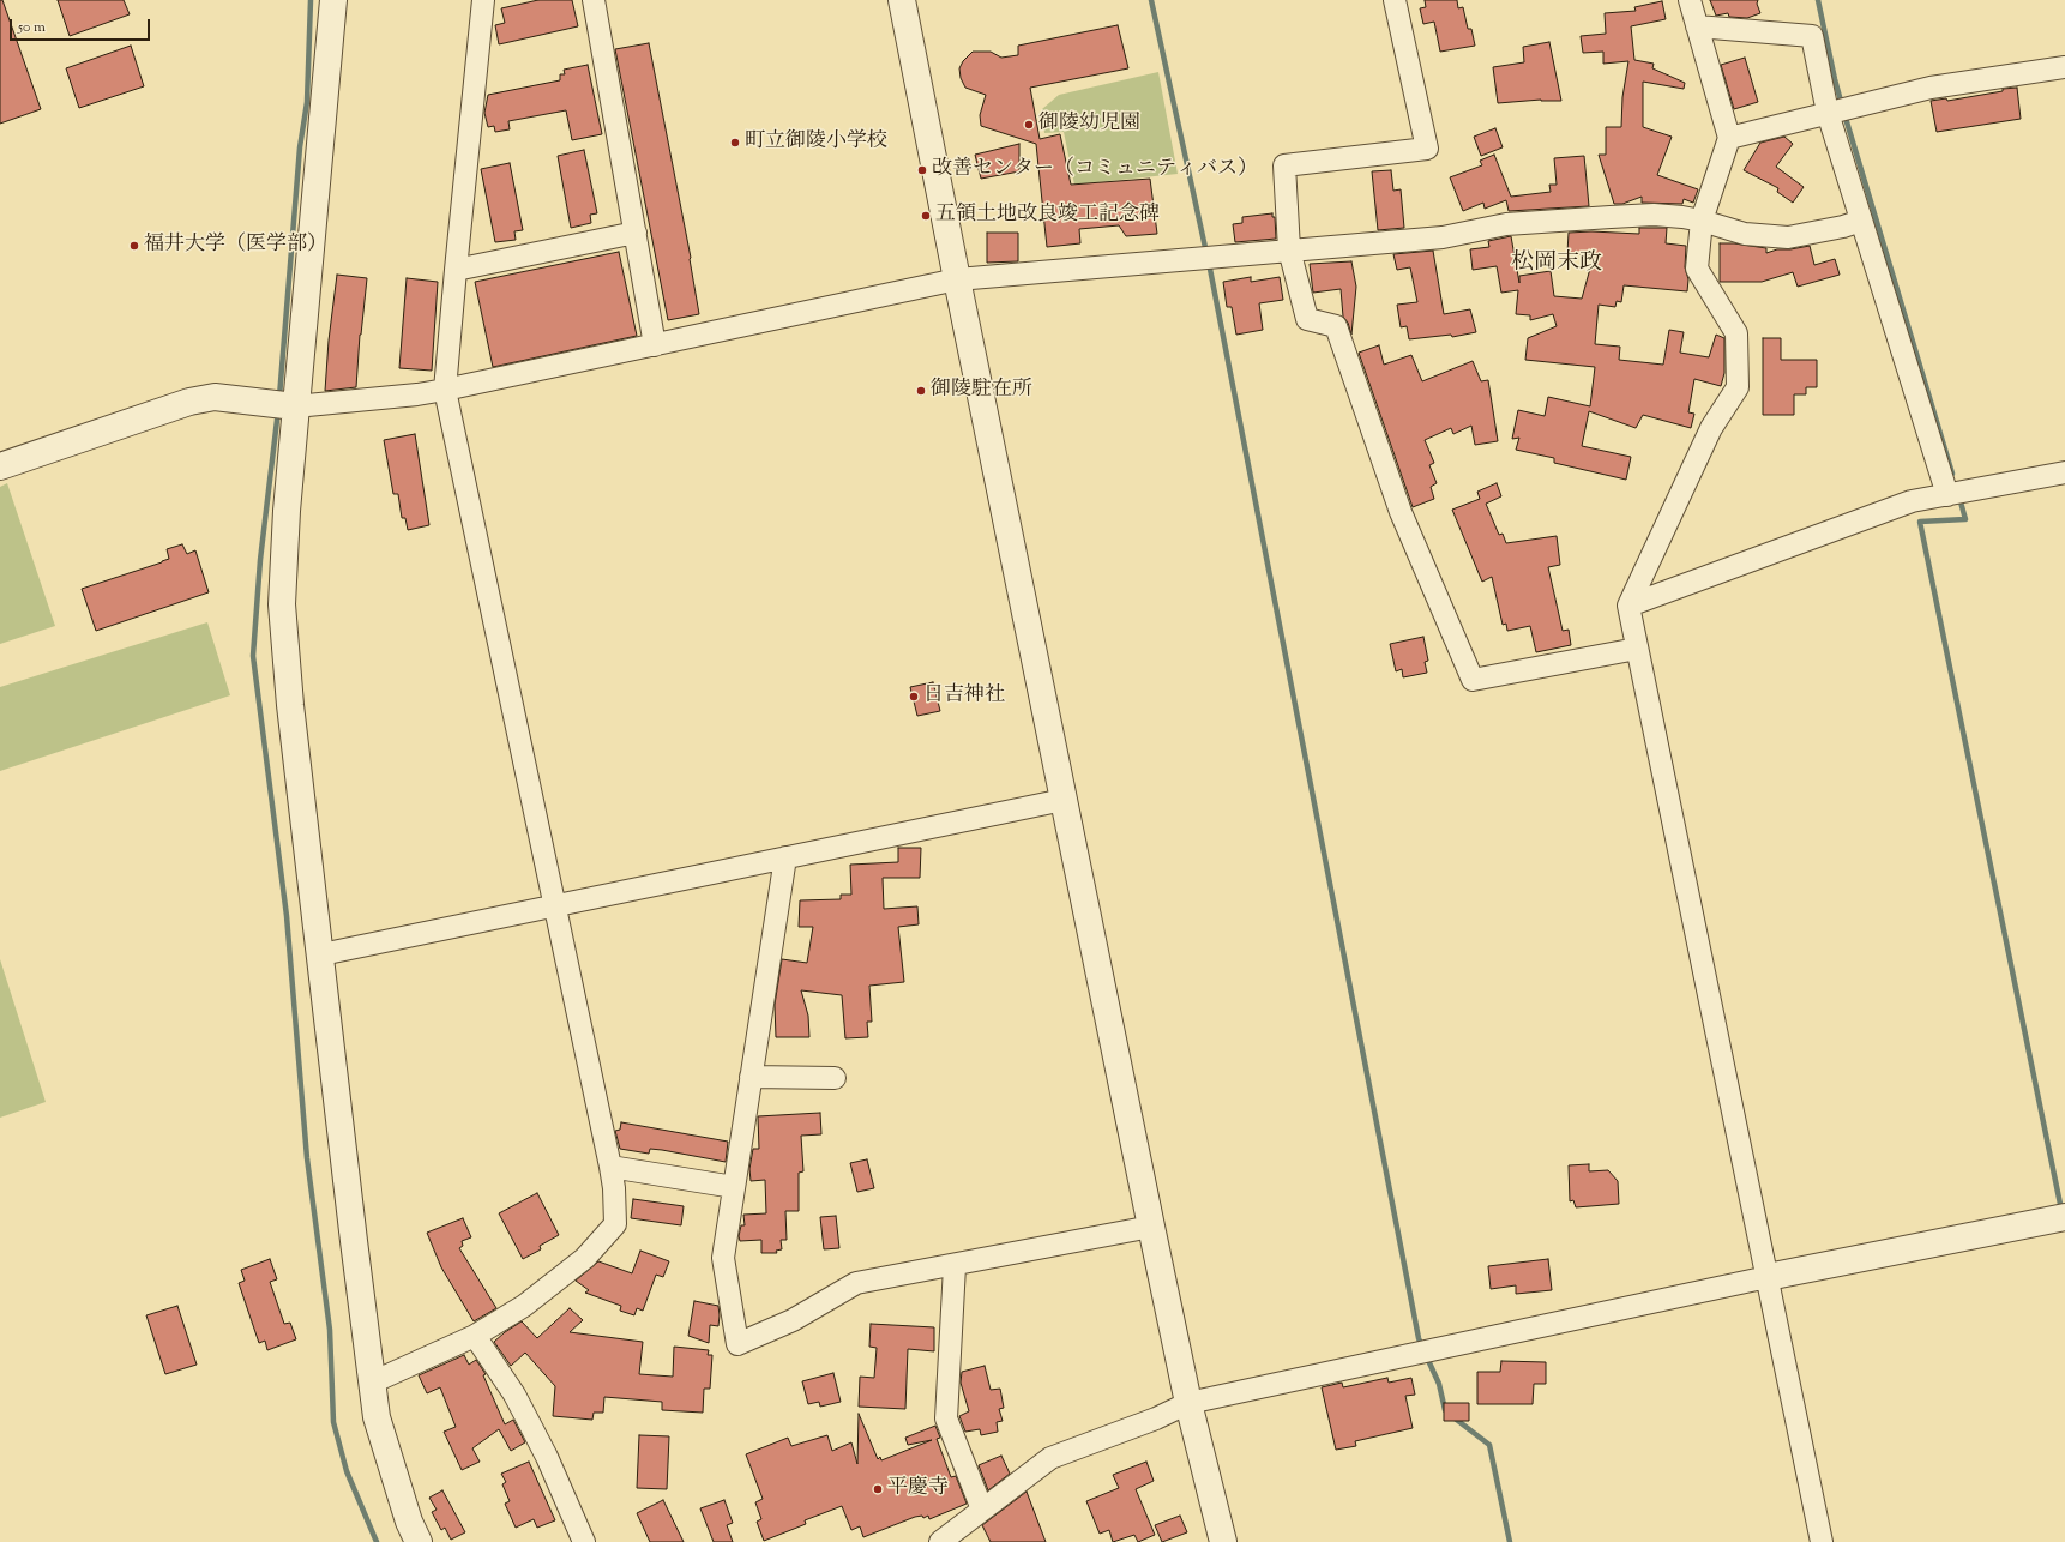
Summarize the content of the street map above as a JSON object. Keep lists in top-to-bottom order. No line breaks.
{"districts":["松岡末政"],"places":["御陵幼児園","町立御陵小学校","改善センター（コミュニティバス）","五領土地改良竣工記念碑","福井大学（医学部）","御陵駐在所","日吉神社","平慶寺"],"scale_bar":"50 m"}
